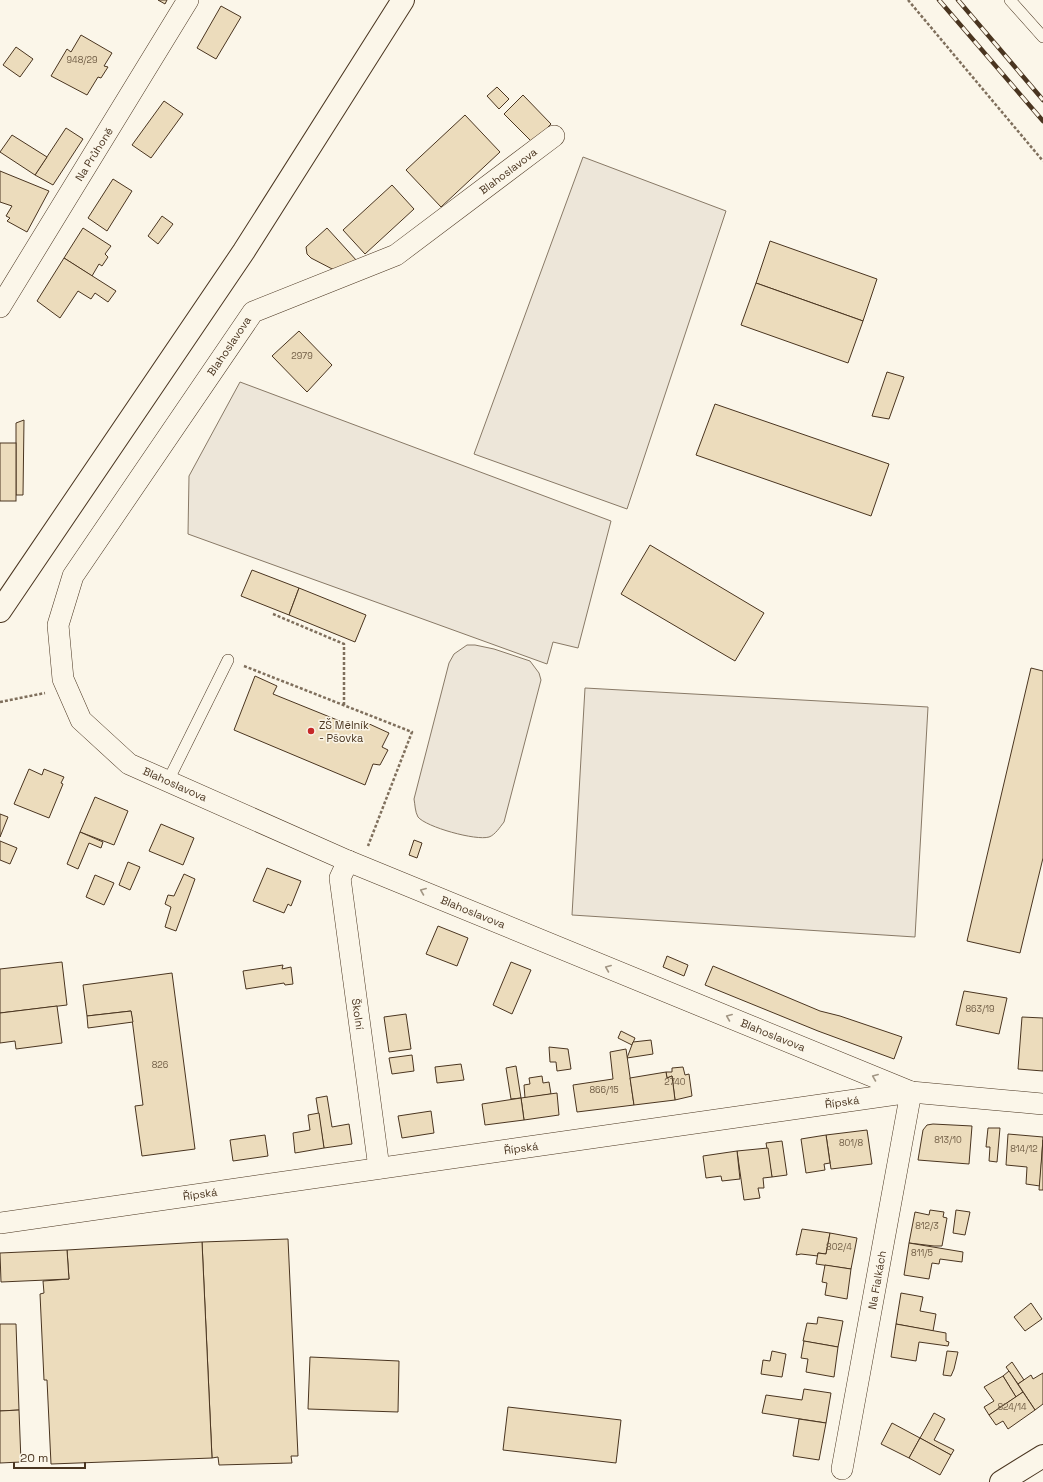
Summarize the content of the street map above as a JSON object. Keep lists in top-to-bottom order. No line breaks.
{"streets":{"street":["Na Průhoně","Blahoslavova","Školní","Řípská","Na Fialkách"]},"crossings":[["Blahoslavova","Školní"],["Blahoslavova","Řípská"],["Blahoslavova","Na Fialkách"],["Školní","Řípská"],["Řípská","Na Fialkách"]],"places":["ZŠ Mělník - Pšovka"],"house_numbers":["948/29","2979","863/19","826","2740","866/15","813/10","801/8","814/12","812/3","802/4","811/5","824/14"],"scale_bar":"20 m"}
